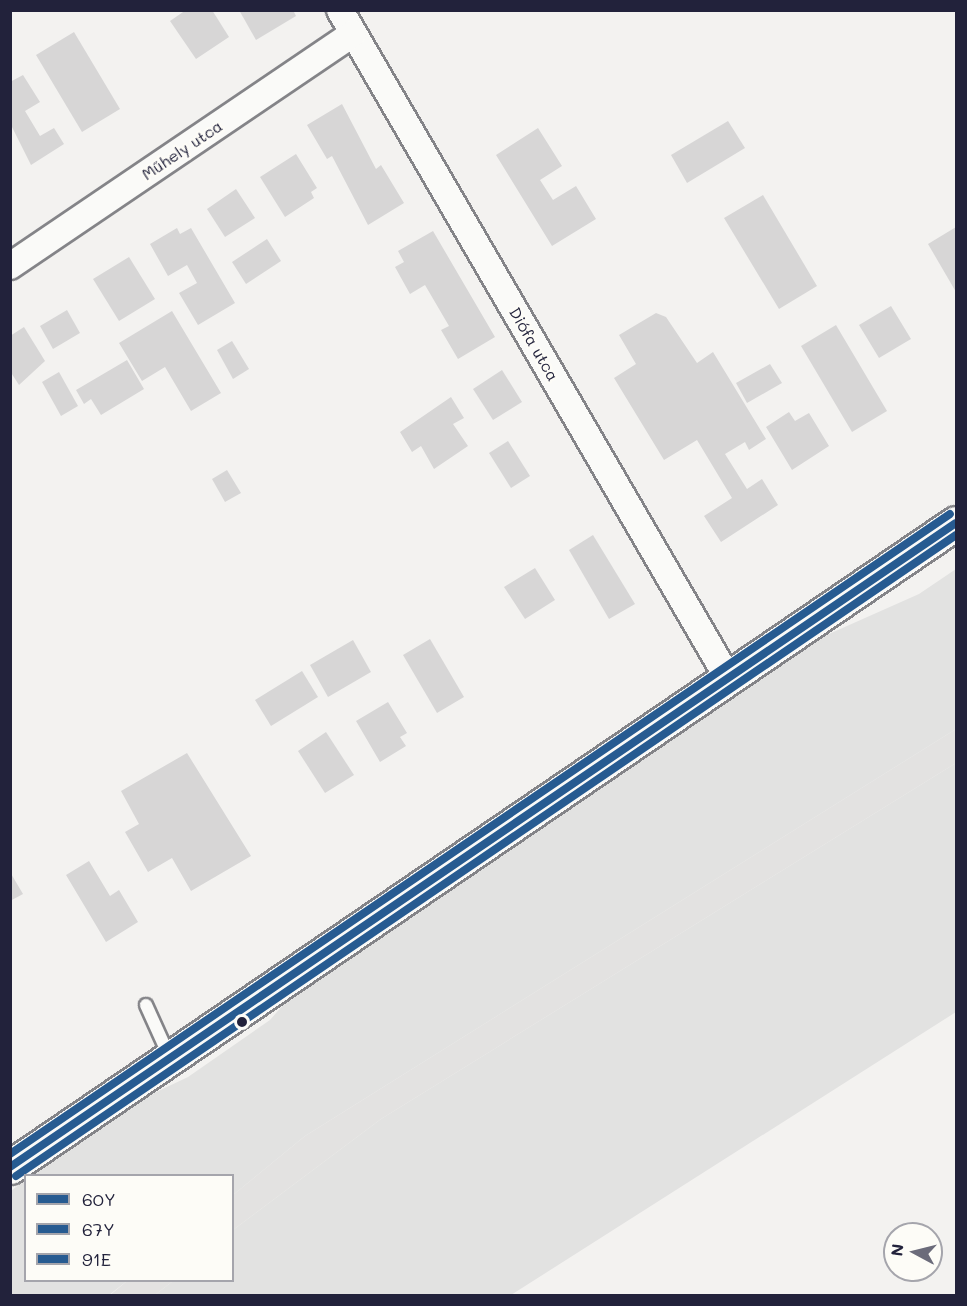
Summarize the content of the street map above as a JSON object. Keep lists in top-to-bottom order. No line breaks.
{"streets":{"street":["Műhely utca","Diófa utca"]},"crossings":[["Műhely utca","Diófa utca"]],"lines":["transit line 91E","transit line 60Y","transit line 67Y"],"legend":["60Y","67Y","91E"],"north":"left"}
